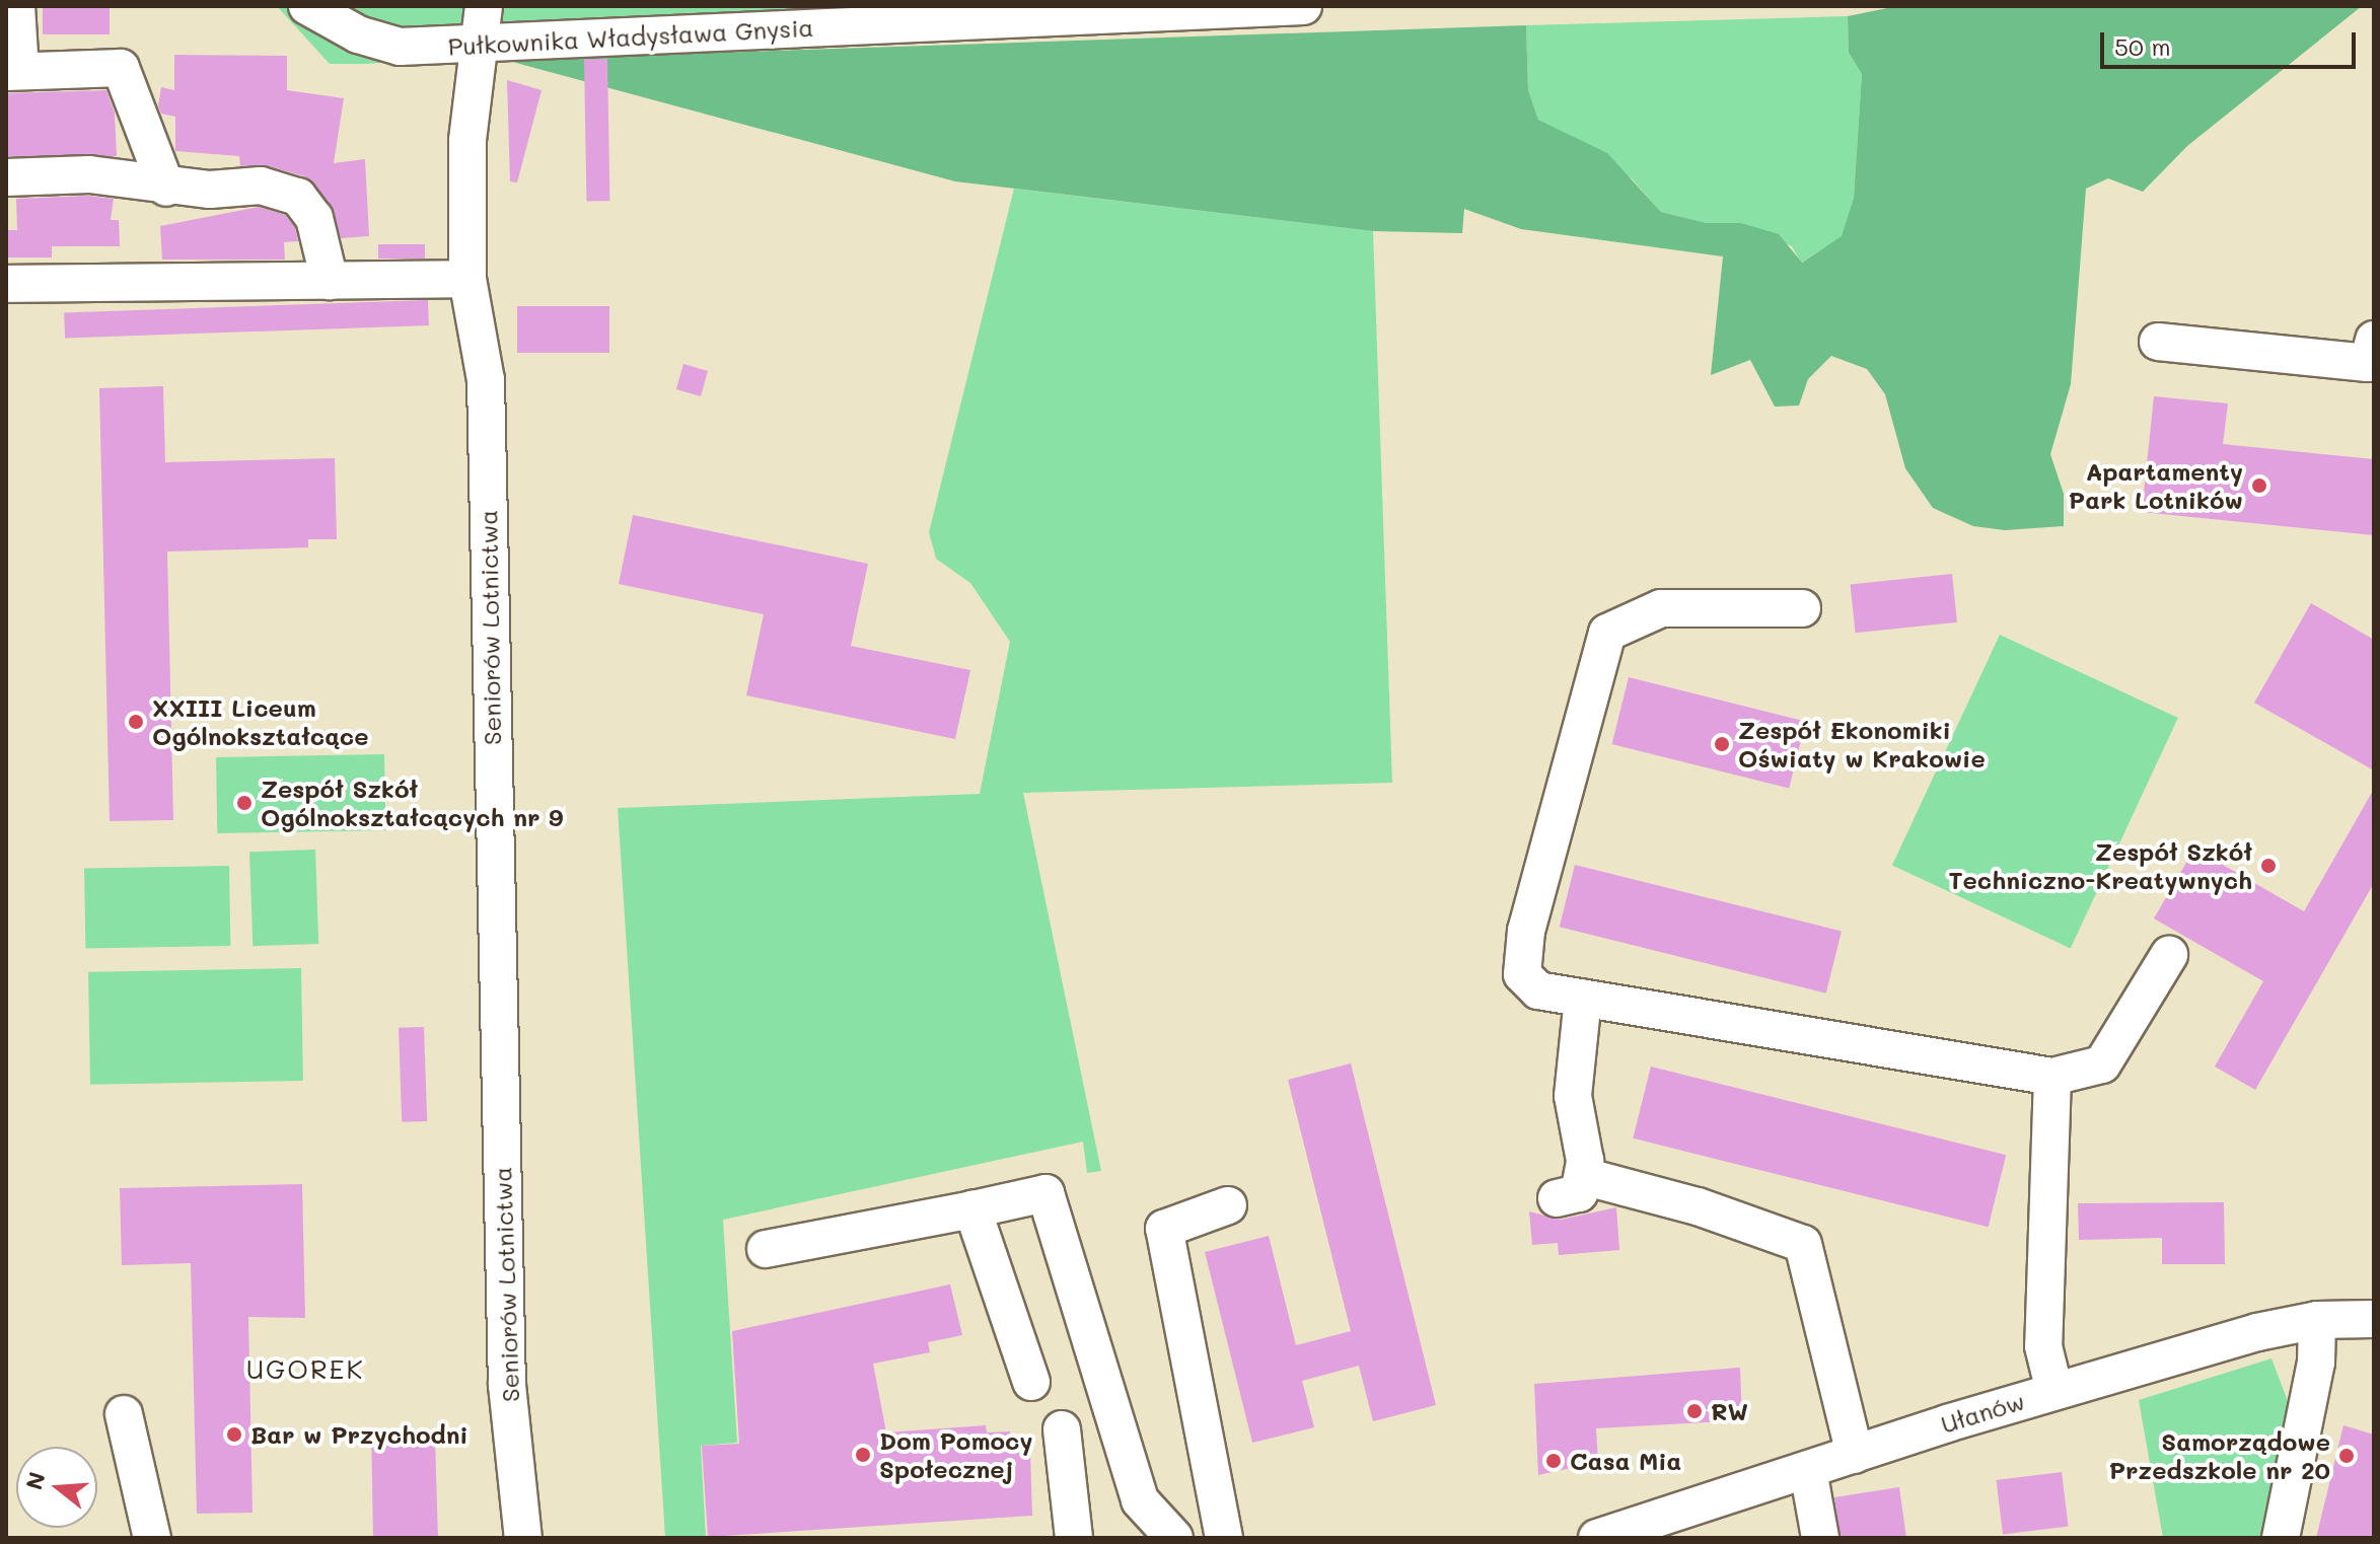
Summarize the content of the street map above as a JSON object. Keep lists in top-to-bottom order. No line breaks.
{"streets":{"street":["Pułkownika Władysława Gnysia","Seniorów Lotnictwa","Ułanów"]},"crossings":[["Pułkownika Władysława Gnysia","Seniorów Lotnictwa"]],"districts":["UGOREK"],"places":["Apartamenty Park Lotników","XXIII Liceum Ogólnokształcące","Zespół Ekonomiki Oświaty w Krakowie","Zespół Szkół Ogólnokształcących nr 9","Zespół Szkół Techniczno-Kreatywnych","RW","Bar w Przychodni","Dom Pomocy Społecznej","Samorządowe Przedszkole nr 20","Casa Mia"],"scale_bar":"50 m","north":"left"}
